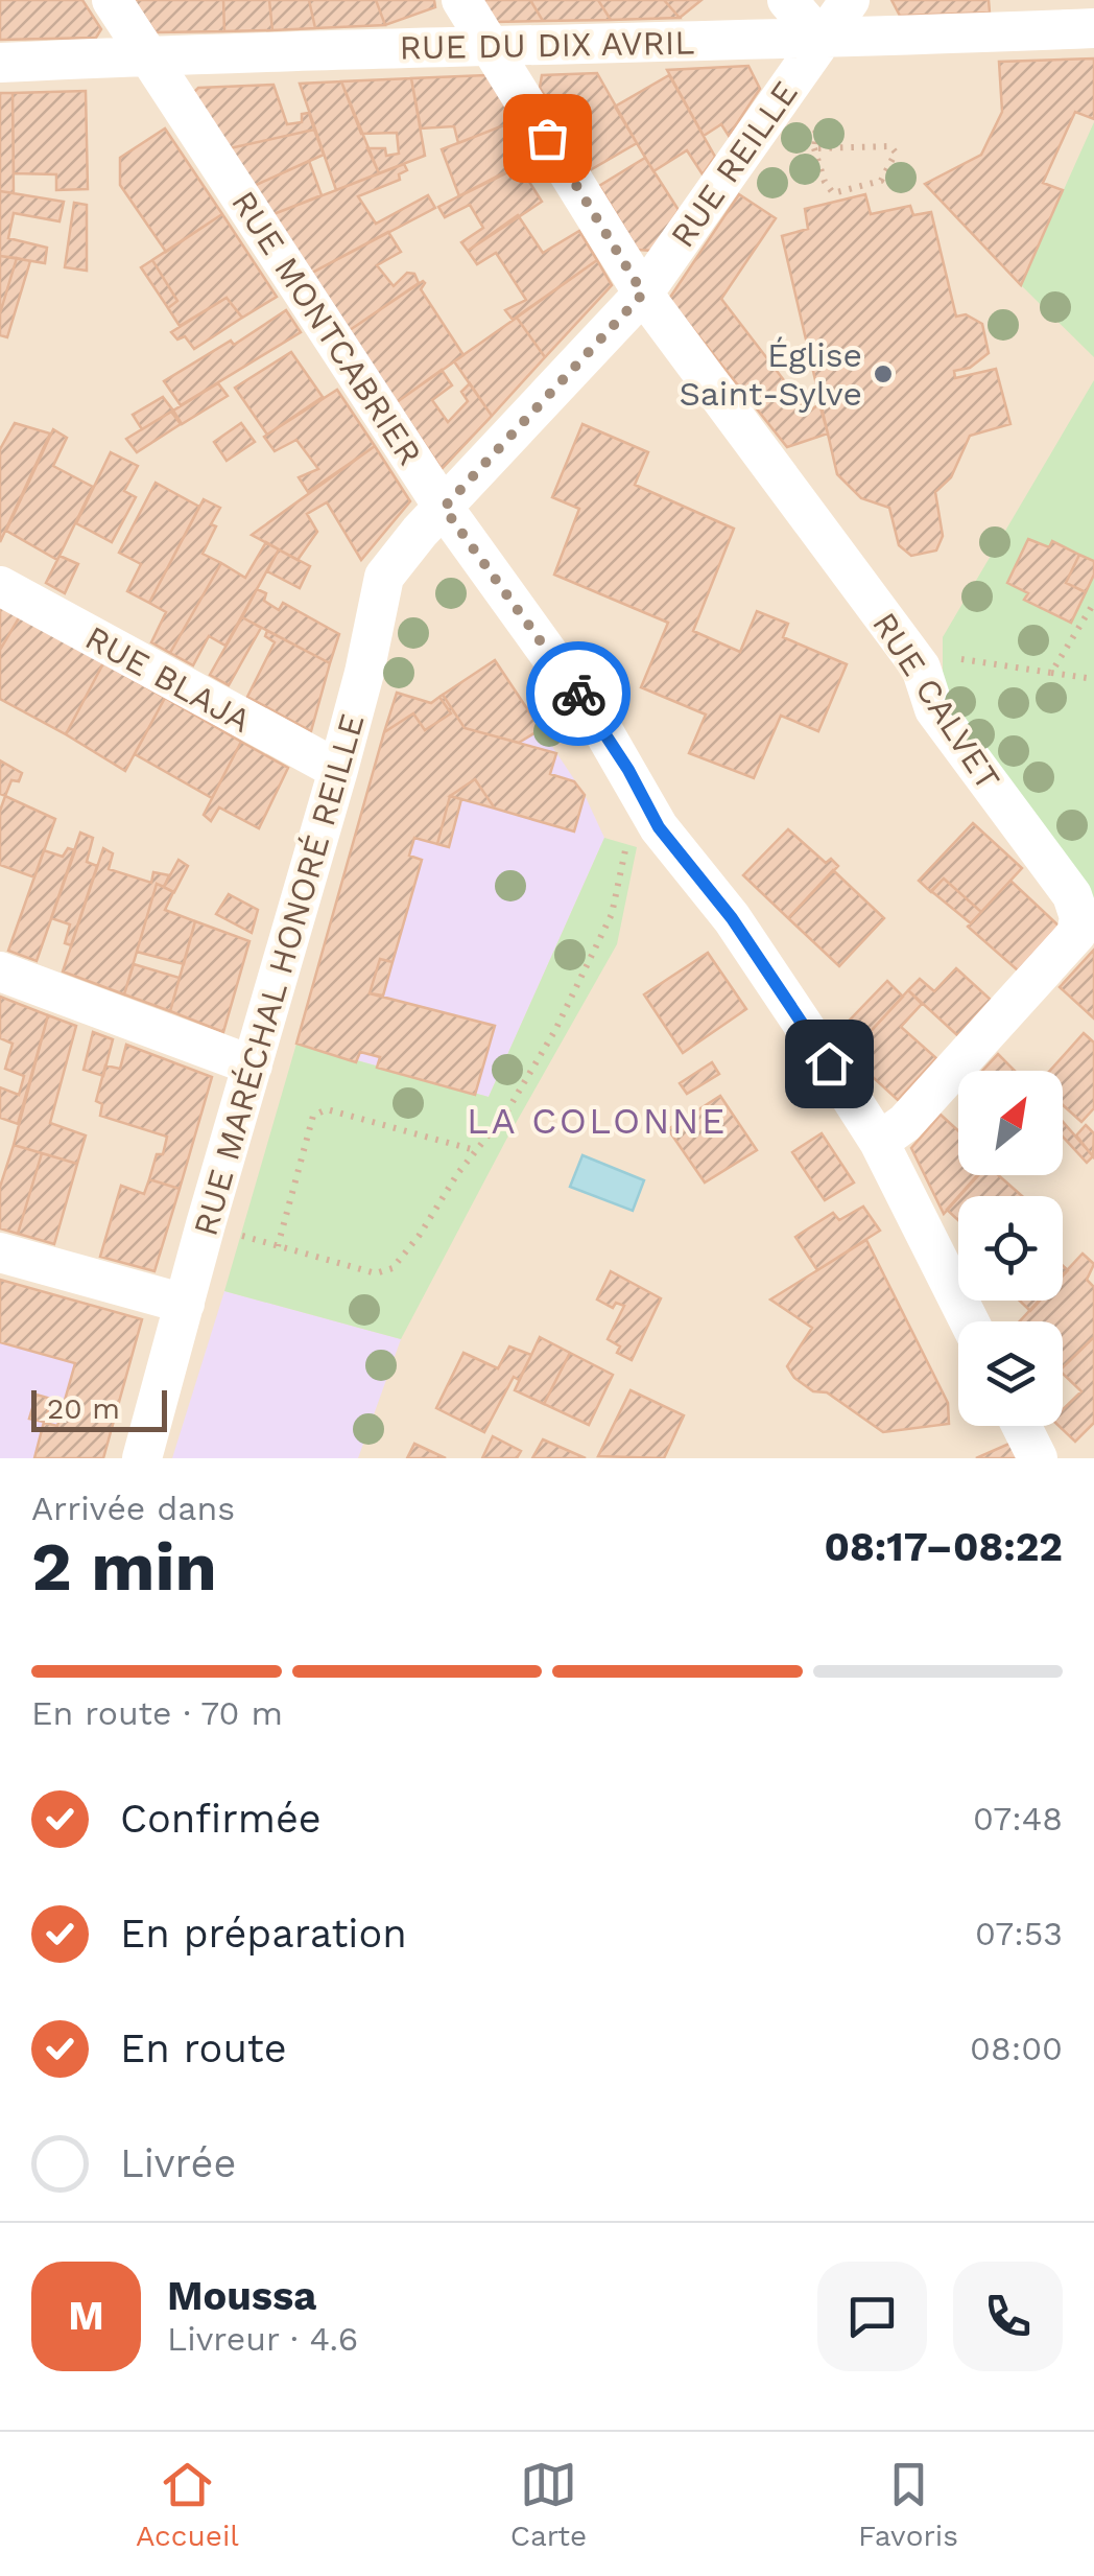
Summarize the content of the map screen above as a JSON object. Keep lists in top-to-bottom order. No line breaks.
{"streets":{"street":["RUE DU DIX AVRIL","RUE REILLE","RUE MONTCABRIER","RUE BLAJA","RUE CALVET","RUE MARÉCHAL HONORÉ REILLE"]},"crossings":[["RUE DU DIX AVRIL","RUE REILLE"],["RUE DU DIX AVRIL","RUE MONTCABRIER"],["RUE DU DIX AVRIL","RUE CALVET"],["RUE REILLE","RUE MONTCABRIER"],["RUE REILLE","RUE CALVET"],["RUE REILLE","RUE MARÉCHAL HONORÉ REILLE"],["RUE MONTCABRIER","RUE CALVET"],["RUE MONTCABRIER","RUE MARÉCHAL HONORÉ REILLE"],["RUE BLAJA","RUE MARÉCHAL HONORÉ REILLE"]],"districts":["LA COLONNE"],"places":["Église Saint-Sylve"],"scale_bar":"20 m","north":"top right","page":{"scale":"20 m","heading":["2 min","Arrivée dans","08:17–08:22"],"panel":["Moussa","Livreur · 4.6"],"bar":"En route · 70 m","list":[["Confirmée","07:48"],["En préparation","07:53"],["En route","08:00"],"Livrée"],"round":"M","tabs":["Accueil","Carte","Favoris"]}}
